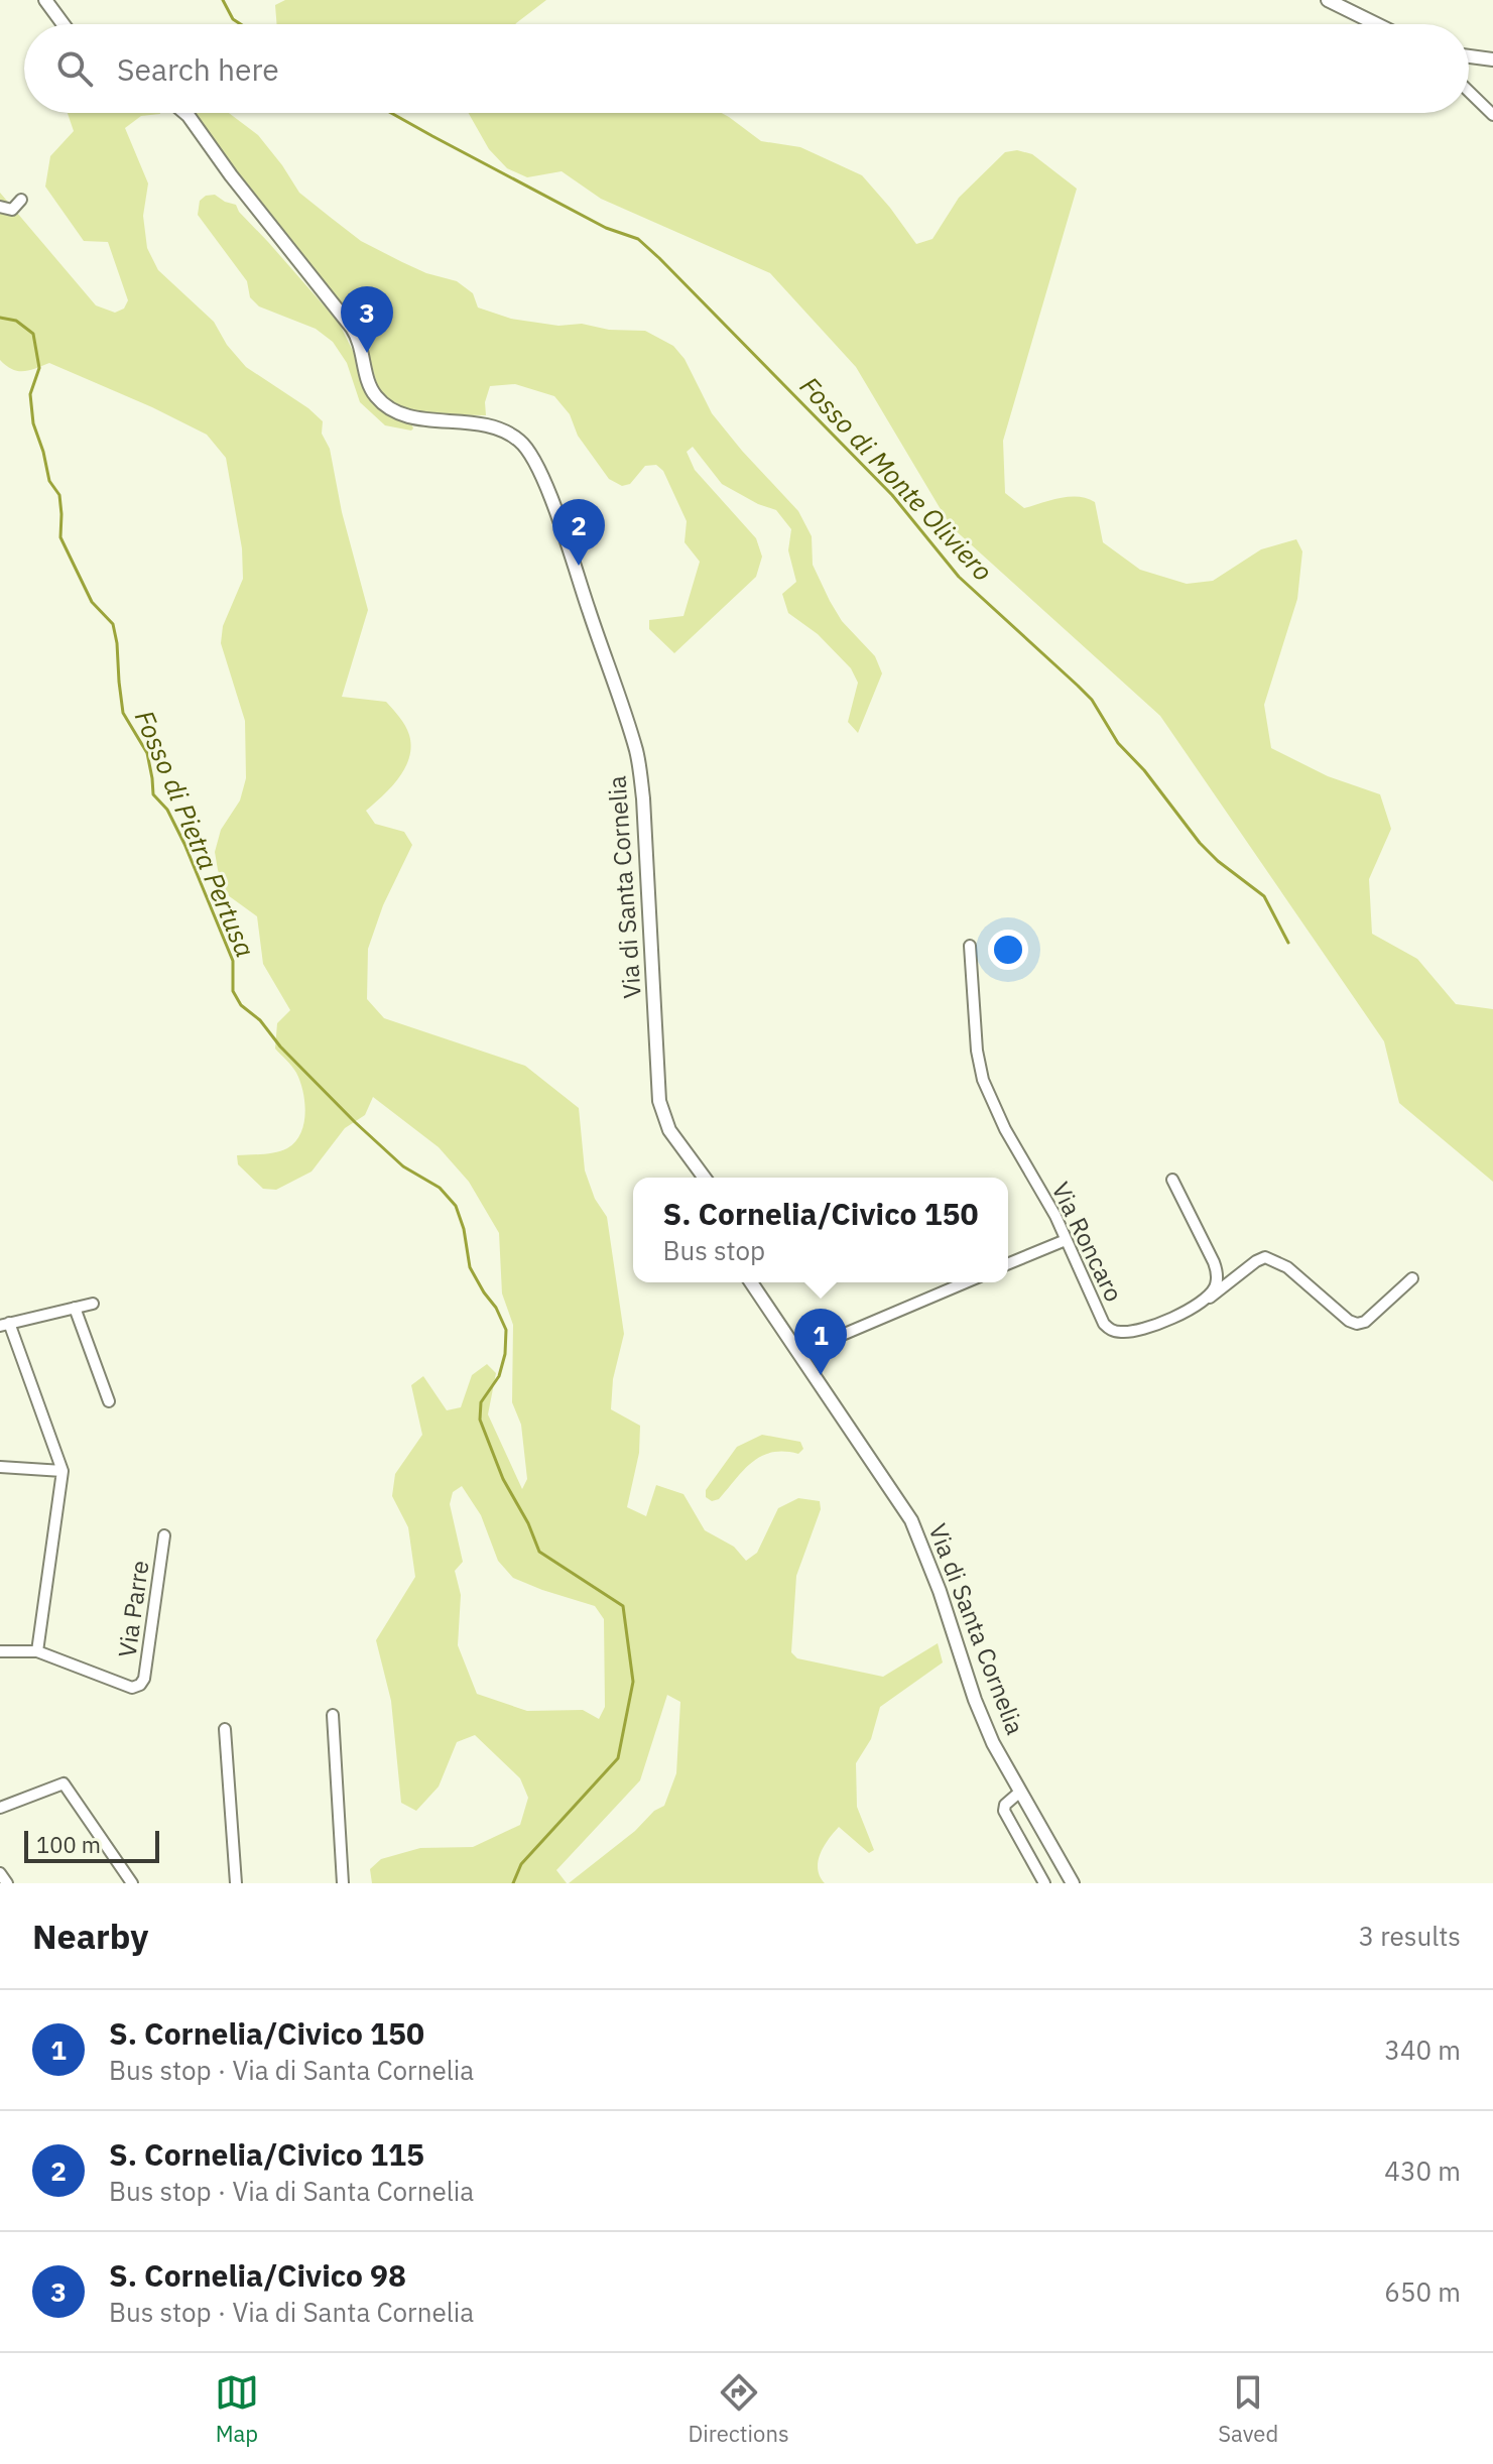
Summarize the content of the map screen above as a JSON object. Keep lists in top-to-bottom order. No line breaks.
{"streets":{"street":["Via di Santa Cornelia","Via Roncaro","Via Parre"]},"water":["Fosso di Monte Oliviero","Fosso di Pietra Pertusa"],"scale_bar":"100 m","page":{"search":"Search here","pins":["3","2","1"],"popup":["S. Cornelia/Civico 150","Bus stop"],"scale":"100 m","heading":["Nearby","3 results"],"list":[{"mark":"1","name":"S. Cornelia/Civico 150","note":"Bus stop · Via di Santa Cornelia","value":"340 m"},{"mark":"2","name":"S. Cornelia/Civico 115","note":"Bus stop · Via di Santa Cornelia","value":"430 m"},{"mark":"3","name":"S. Cornelia/Civico 98","note":"Bus stop · Via di Santa Cornelia","value":"650 m"}],"nav":["Map","Directions","Saved"]}}
